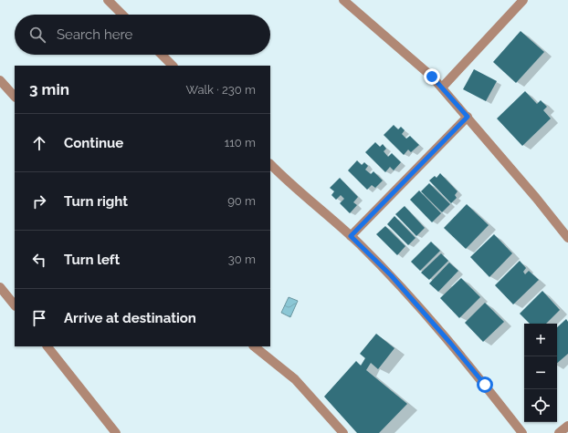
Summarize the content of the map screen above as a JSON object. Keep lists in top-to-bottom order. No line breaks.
{"page":{"search":"Search here","heading":["3 min","Walk · 230 m"],"list":[["Continue","110 m"],["Turn right","90 m"],["Turn left","30 m"],"Arrive at destination"],"map_buttons":["+","−"]}}
